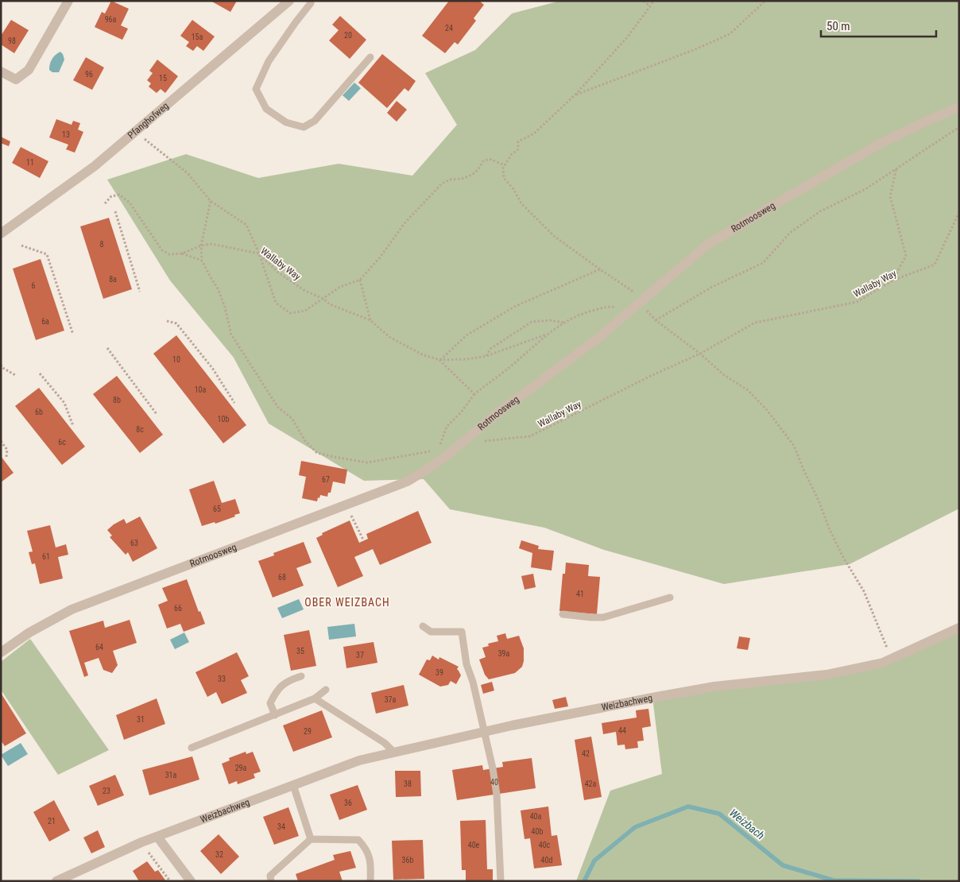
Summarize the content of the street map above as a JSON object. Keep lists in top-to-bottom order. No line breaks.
{"streets":{"street":["Pfanghofweg","Rotmoosweg","Weizbachweg"],"path":["Wallaby Way"]},"districts":["OBER WEIZBACH"],"water":["Weizbach"],"house_numbers":["96a","24","20","15a","98","96","15","13","11","8","8a","6","6a","10","10a","8b","6b","10b","8c","6c","67","65","63","61","68","41","66","64","35","39a","37","39","33","37a","31","44","29","42","29a","31a","40","38","42a","23","36","40a","21","34","40b","40e","40c","32","36b","40d"],"scale_bar":"50 m"}
